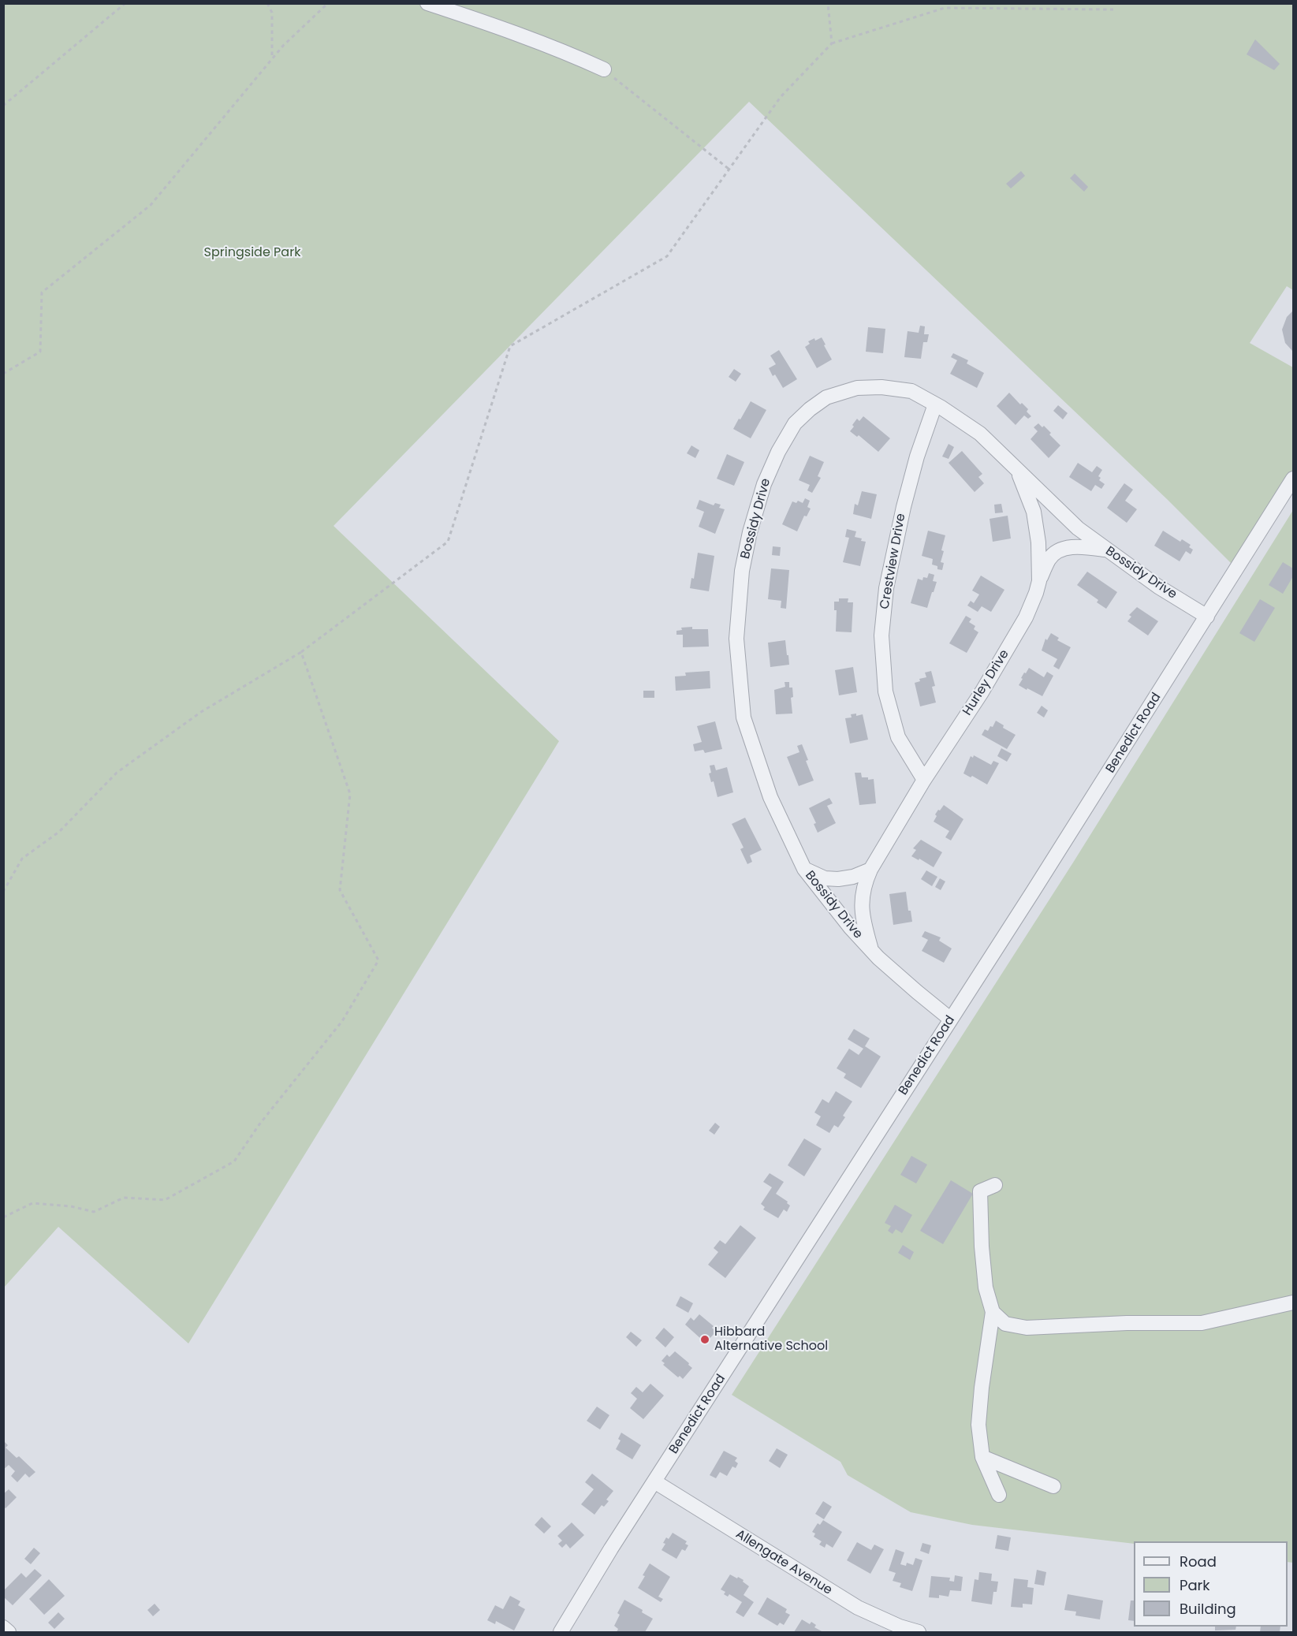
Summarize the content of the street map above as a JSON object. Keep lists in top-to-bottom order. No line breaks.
{"streets":{"street":["Bossidy Drive","Crestview Drive","Hurley Drive","Benedict Road","Allengate Avenue"]},"crossings":[["Bossidy Drive","Crestview Drive"],["Bossidy Drive","Hurley Drive"],["Bossidy Drive","Benedict Road"],["Crestview Drive","Hurley Drive"],["Benedict Road","Allengate Avenue"]],"parks":["Springside Park"],"places":["Hibbard Alternative School"],"legend":["Road","Park","Building"]}
